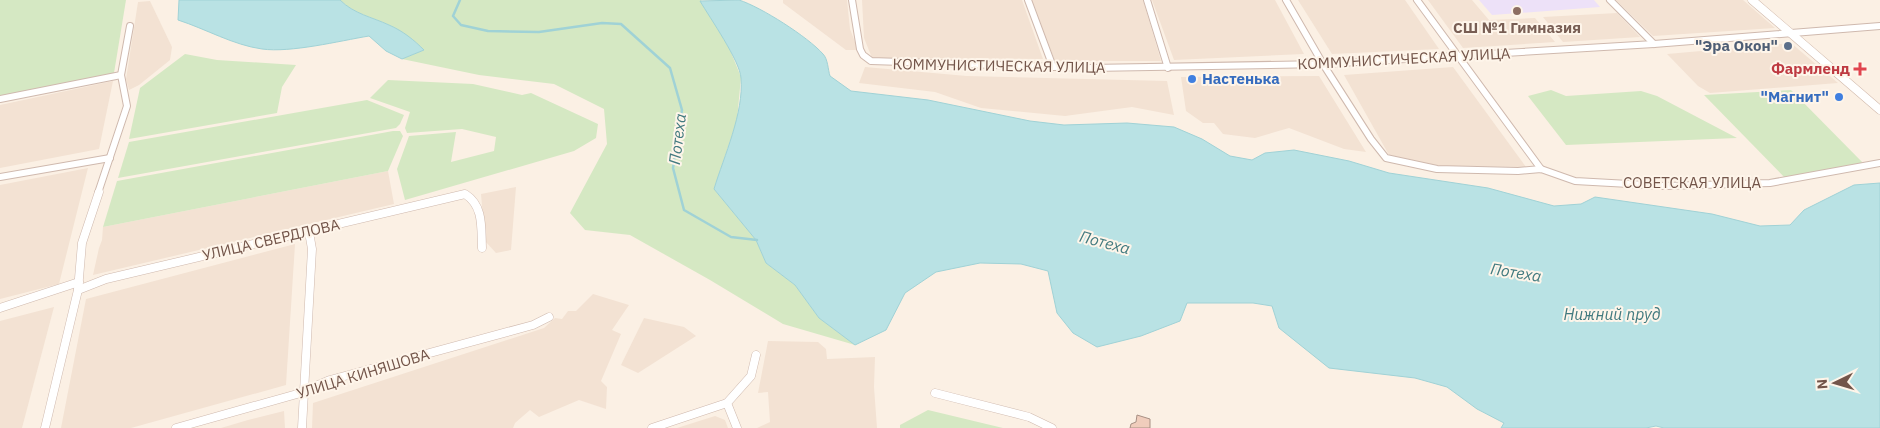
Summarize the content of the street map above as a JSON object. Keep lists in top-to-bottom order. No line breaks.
{"streets":{"street":["КОММУНИСТИЧЕСКАЯ УЛИЦА","СОВЕТСКАЯ УЛИЦА","УЛИЦА СВЕРДЛОВА","УЛИЦА КИНЯШОВА"]},"crossings":[["КОММУНИСТИЧЕСКАЯ УЛИЦА","СОВЕТСКАЯ УЛИЦА"]],"water":["Потеха","Нижний пруд"],"places":{"other":["СШ №1 Гимназия","\"Эра Окон\"","Настенька","\"Магнит\""],"health":["Фармленд"]},"north":"left"}
